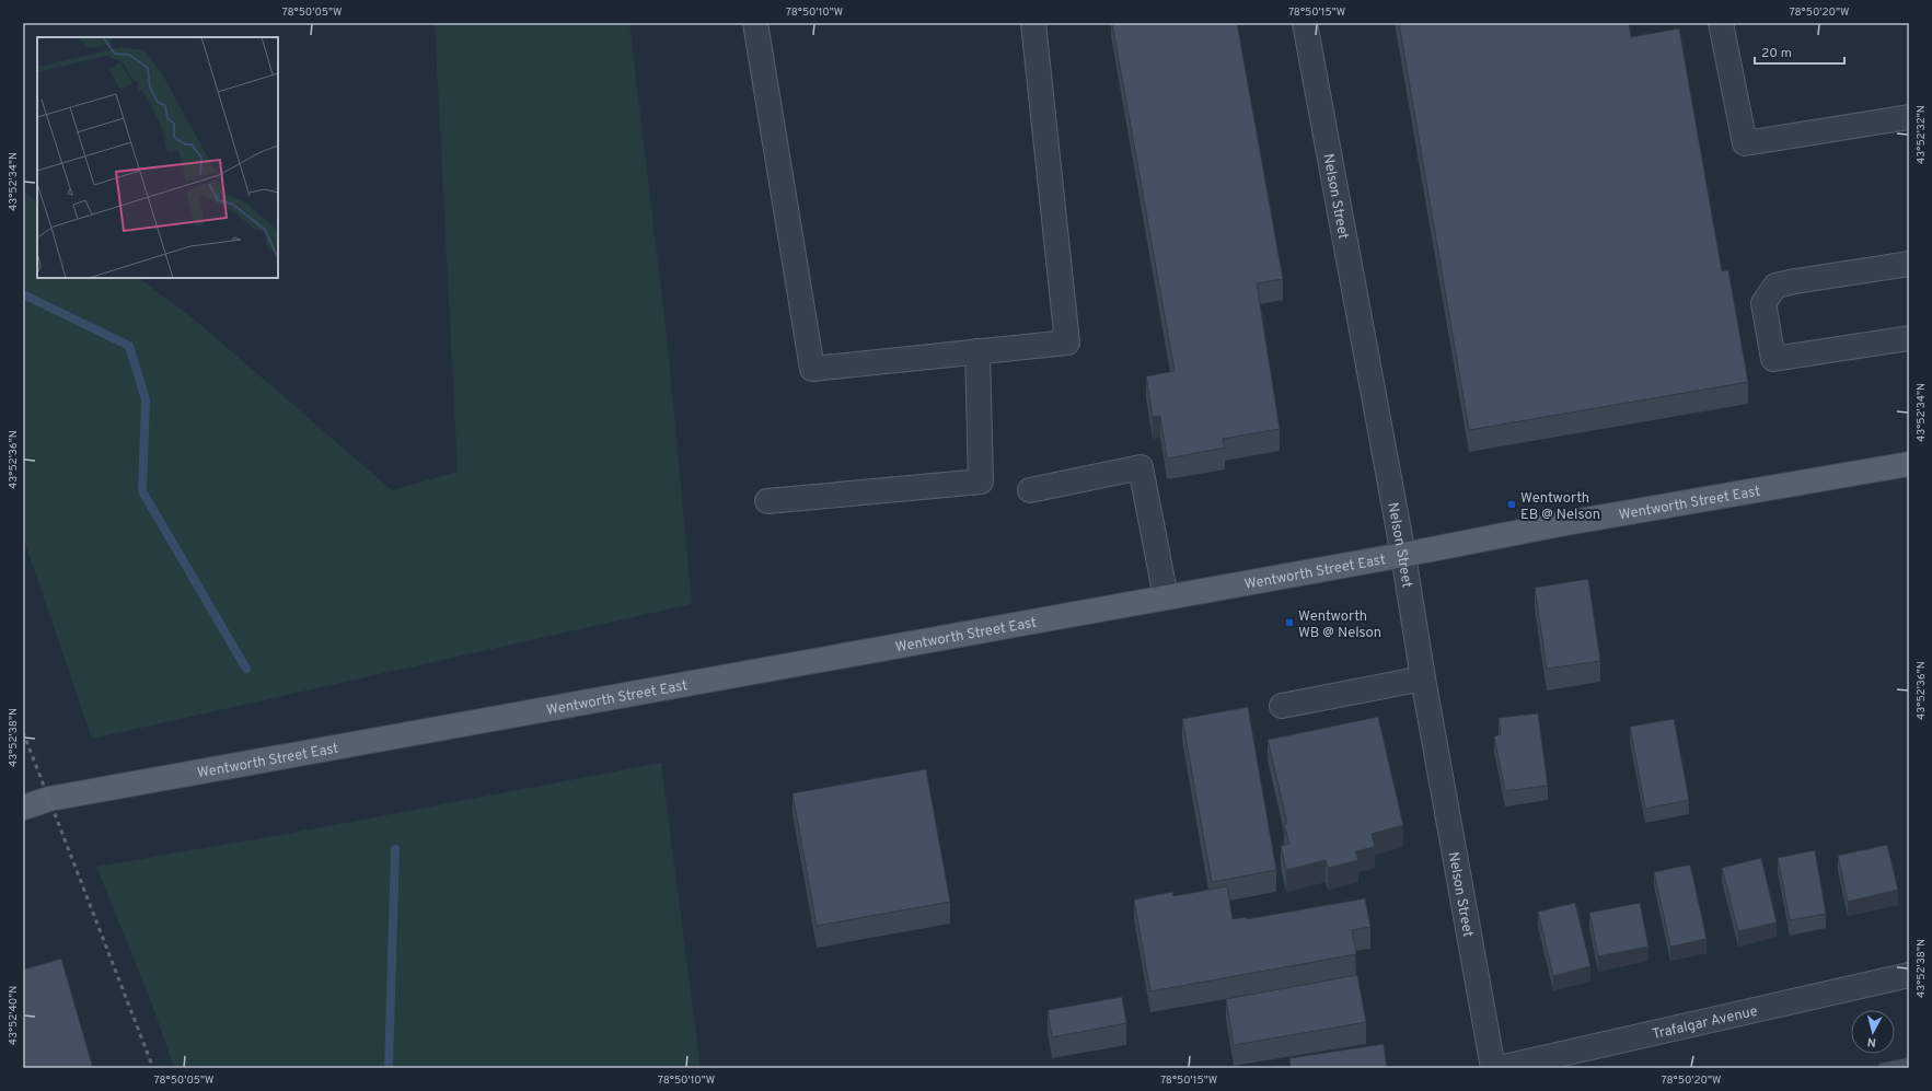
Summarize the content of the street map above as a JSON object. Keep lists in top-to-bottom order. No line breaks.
{"streets":{"main road":["Wentworth Street East"],"street":["Nelson Street","Trafalgar Avenue"]},"crossings":[["Nelson Street","Wentworth Street East"]],"places":{"transit":["Wentworth EB @ Nelson","Wentworth WB @ Nelson"]},"scale_bar":"20 m","north":"bottom","coordinates":["78°50'05\"W","78°50'10\"W","78°50'15\"W","78°50'20\"W","43°52'32\"N","43°52'34\"N","43°52'36\"N","43°52'38\"N","43°52'40\"N"]}
